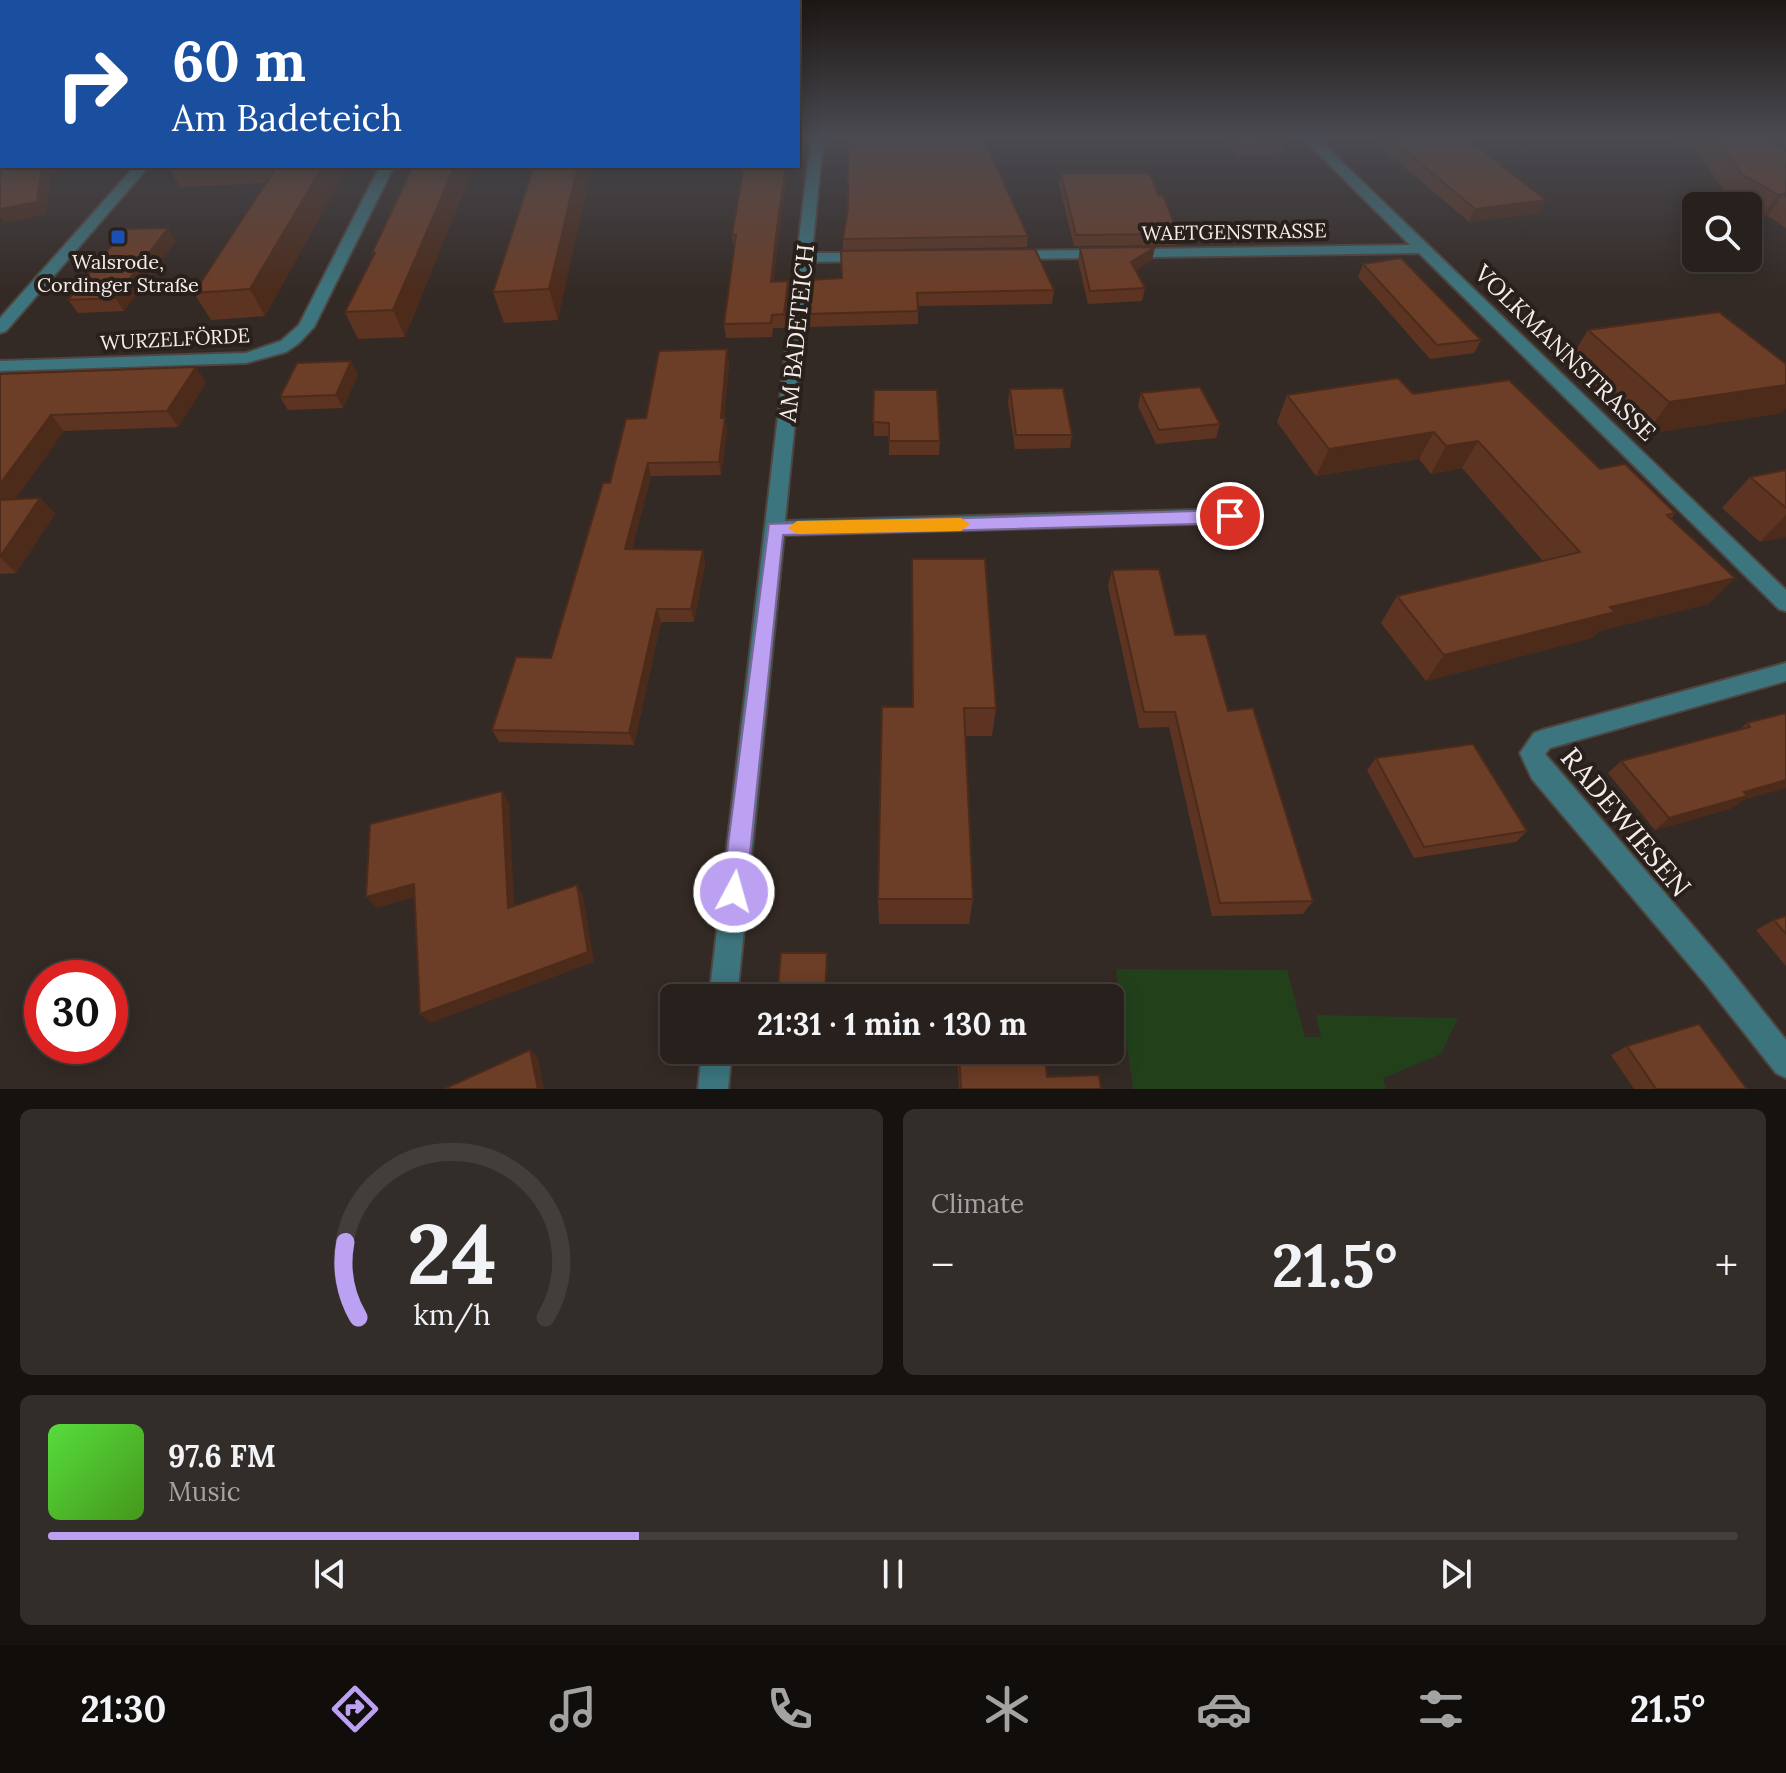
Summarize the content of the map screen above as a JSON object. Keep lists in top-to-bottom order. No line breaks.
{"streets":{"street":["WAETGENSTRASSE","AM BADETEICH","WURZELFÖRDE","VOLKMANNSTRASSE","RADEWIESEN"]},"crossings":[["WAETGENSTRASSE","VOLKMANNSTRASSE"]],"places":{"transit":["Walsrode, Cordinger Straße"]},"page":{"turn":["60 m","Am Badeteich"],"limit":"30","trip":"21:31 · 1 min · 130 m","tile":"Climate","heat":["−","21.5°","+"],"song":["97.6 FM","Music"],"tabs":["21:30","21.5°"],"gauge":["24","km/h"]}}
